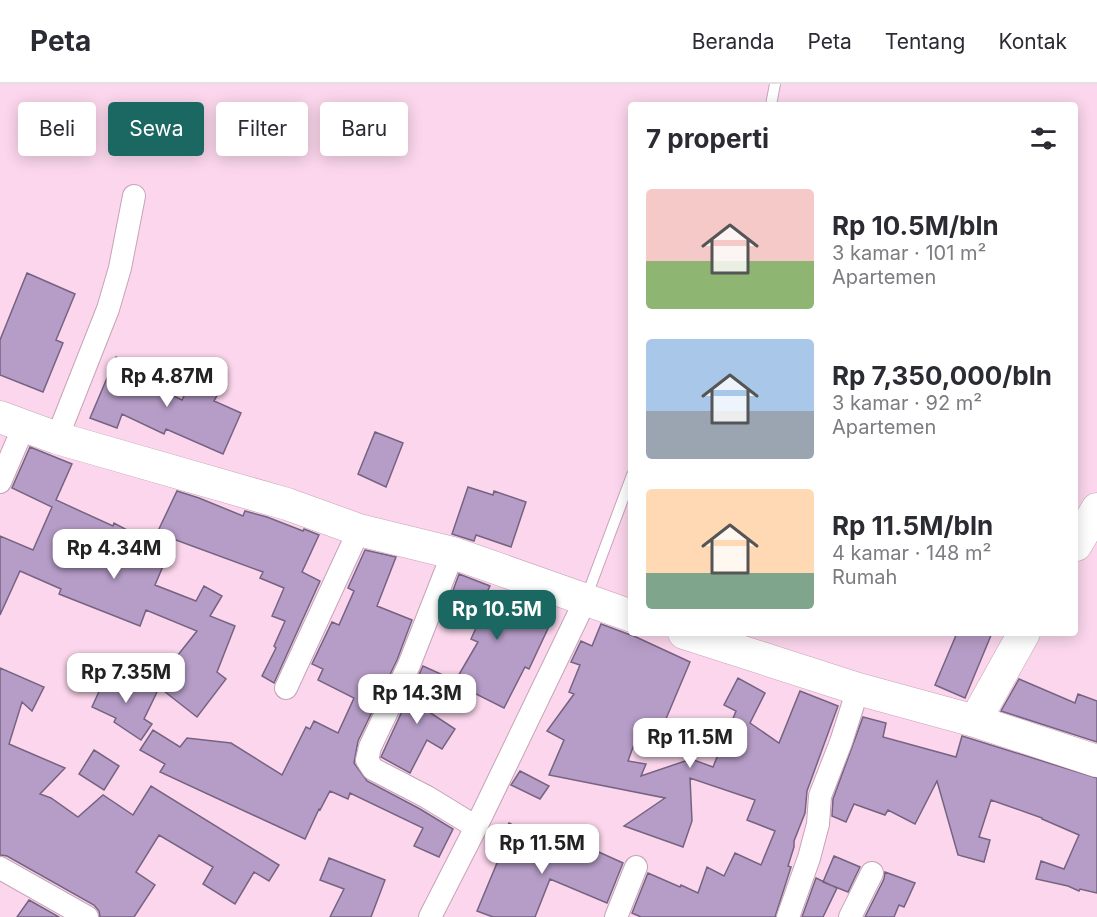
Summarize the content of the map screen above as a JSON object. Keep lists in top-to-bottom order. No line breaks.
{"page":{"header":"Peta","nav":["Beranda","Peta","Tentang","Kontak"],"chip":["Beli","Sewa","Filter","Baru"],"heading":"7 properti","list":[{"name":"Rp 10.5M/bln","note":"3 kamar · 101 m² · Apartemen"},{"name":"Rp 7,350,000/bln","note":"3 kamar · 92 m² · Apartemen"},{"name":"Rp 11.5M/bln","note":"4 kamar · 148 m² · Rumah"}],"price":["Rp 4.87M","Rp 4.34M","Rp 10.5M","Rp 7.35M","Rp 14.3M","Rp 11.5M","Rp 11.5M"]}}
